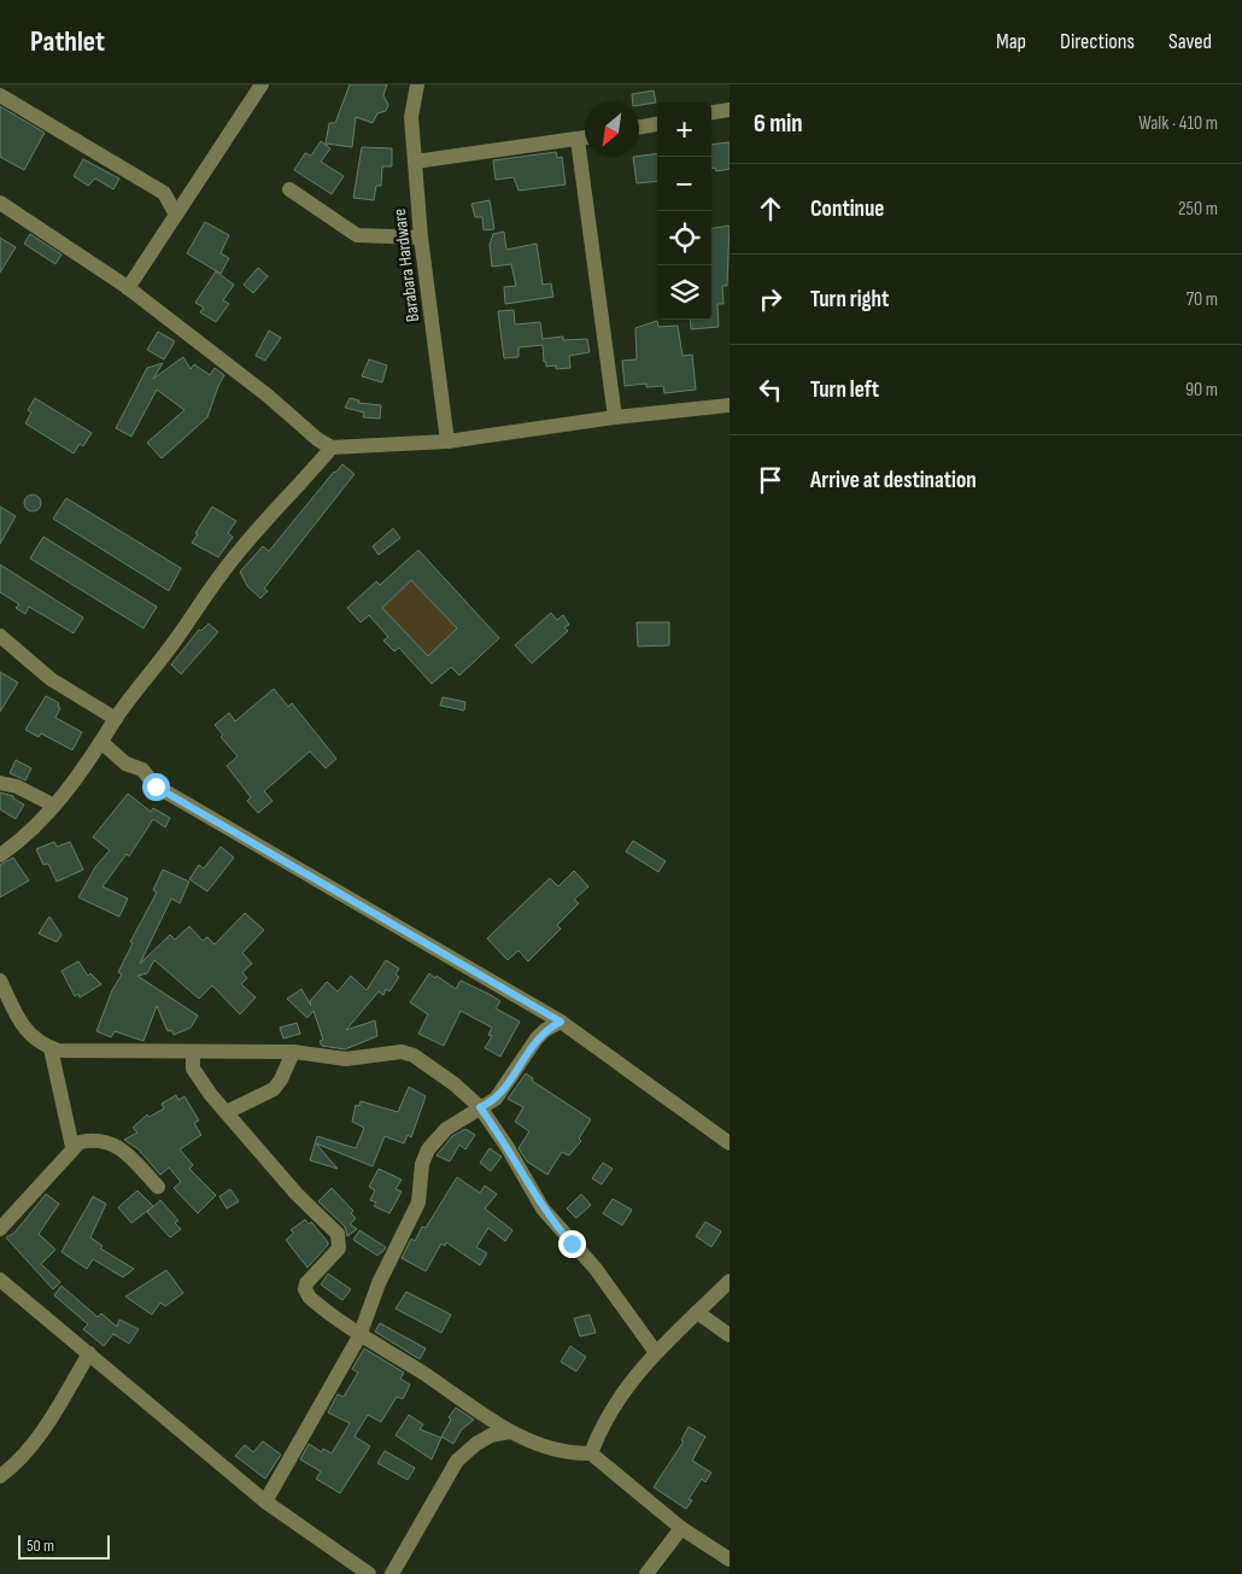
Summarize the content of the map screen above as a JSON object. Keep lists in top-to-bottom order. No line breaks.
{"streets":{"street":["Barabara Hardware"]},"scale_bar":"50 m","north":"bottom left","page":{"header":"Pathlet","nav":["Map","Directions","Saved"],"heading":["6 min","Walk · 410 m"],"map_buttons":["+","−"],"list":[["Continue","250 m"],["Turn right","70 m"],["Turn left","90 m"],"Arrive at destination"],"scale":"50 m"}}
